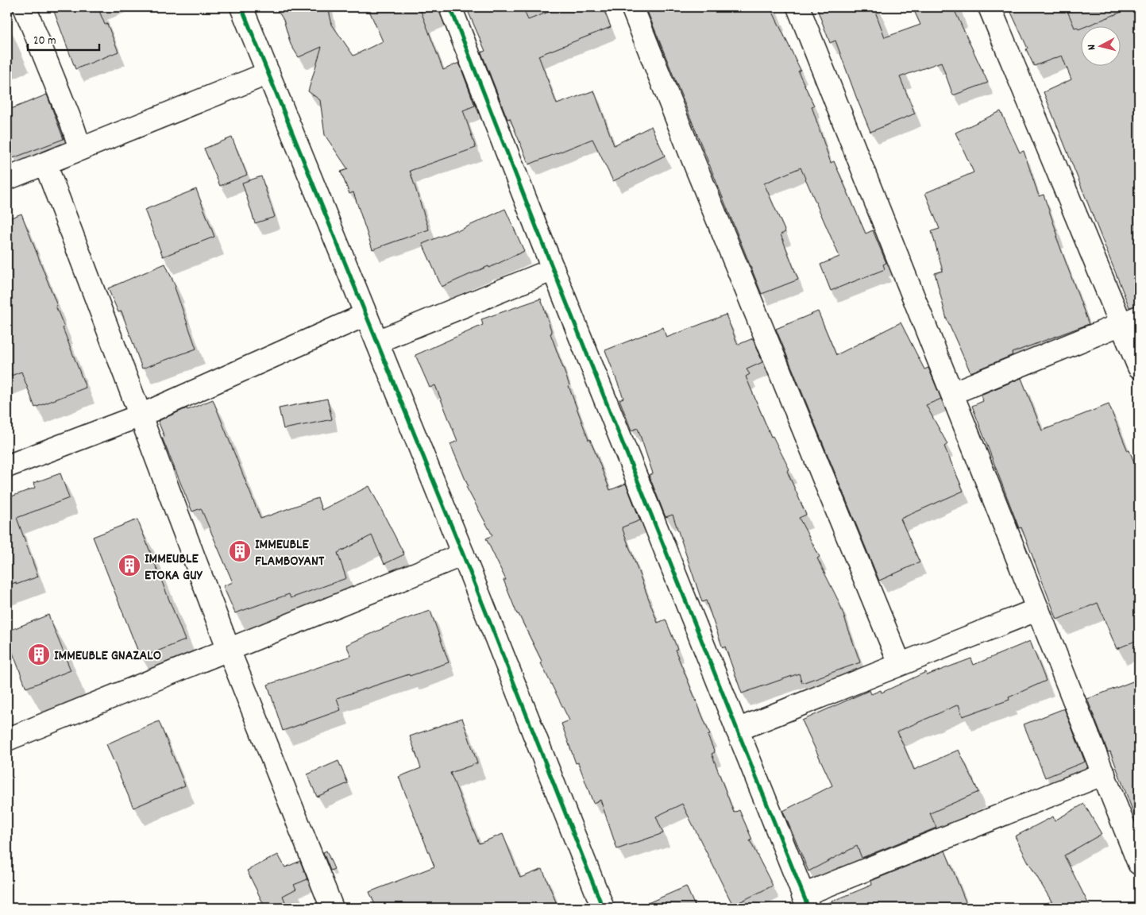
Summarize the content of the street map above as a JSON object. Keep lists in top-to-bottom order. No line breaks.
{"places":{"building":["IMMEUBLE FLAMBOYANT","IMMEUBLE ETOKA GUY","IMMEUBLE GNAZALO"]},"scale_bar":"20 m","north":"left"}
